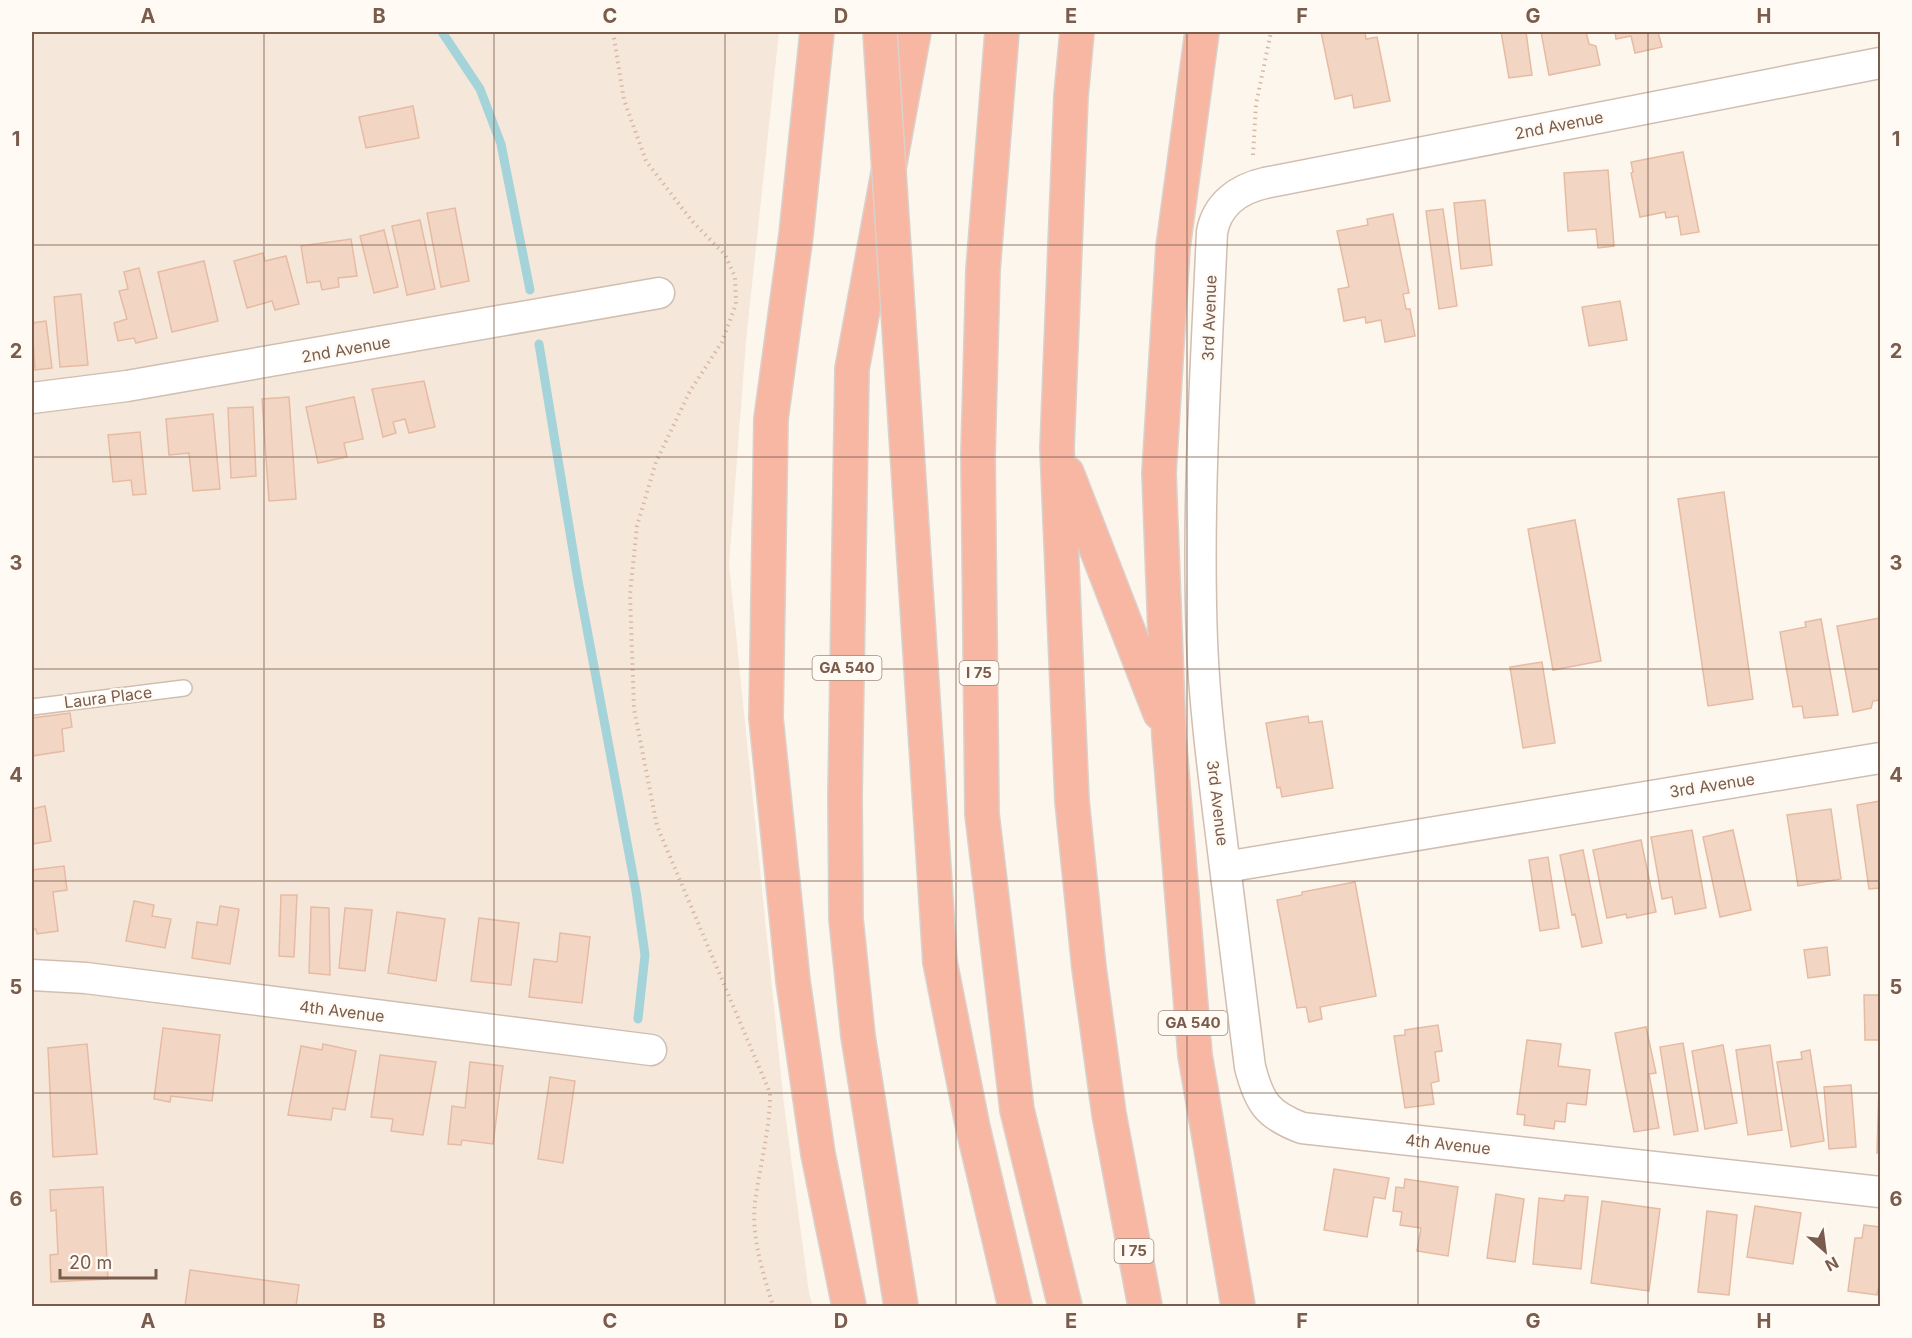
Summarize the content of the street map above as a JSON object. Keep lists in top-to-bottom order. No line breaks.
{"streets":{"highway":["GA 540","I 75"],"street":["2nd Avenue","3rd Avenue","4th Avenue"],"lane":["Laura Place"]},"crossings":[["2nd Avenue","3rd Avenue"],["3rd Avenue","4th Avenue"],["GA 540","I 75"]],"scale_bar":"20 m","north":"bottom right","grid":{"columns":["A","B","C","D","E","F","G","H"],"rows":["1","2","3","4","5","6"]}}
